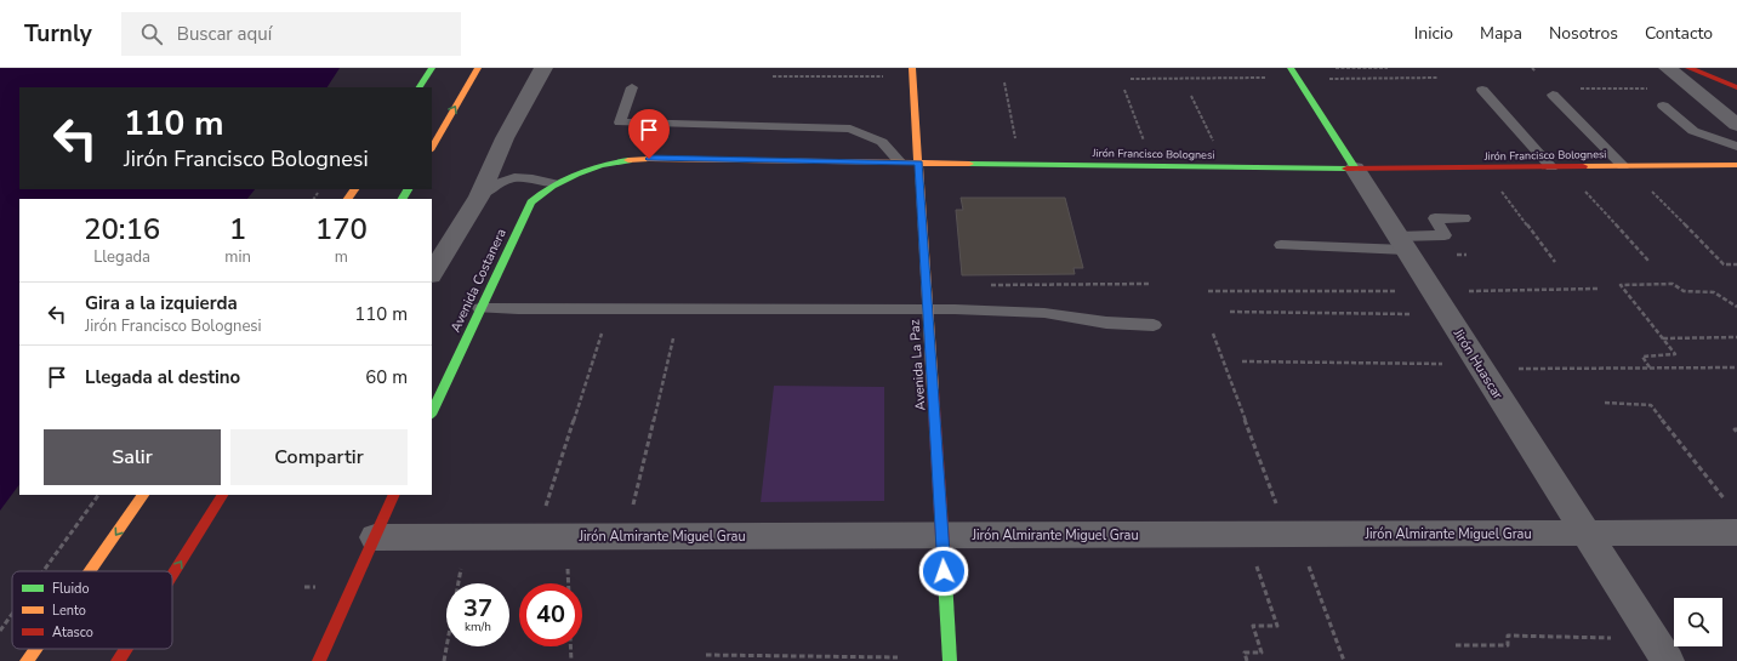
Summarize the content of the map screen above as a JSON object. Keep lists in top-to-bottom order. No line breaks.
{"streets":{"main road":["Jirón Francisco Bolognesi","Avenida Costanera","Jirón Huascar","Avenida La Paz"],"street":["Jirón Almirante Miguel Grau"]},"crossings":[["Jirón Francisco Bolognesi","Avenida Costanera"],["Jirón Francisco Bolognesi","Jirón Huascar"],["Jirón Francisco Bolognesi","Avenida La Paz"],["Jirón Huascar","Jirón Almirante Miguel Grau"],["Avenida La Paz","Jirón Almirante Miguel Grau"]],"legend":["Fluido","Lento","Atasco"],"page":{"header":"Turnly","search":"Buscar aquí","nav":["Inicio","Mapa","Nosotros","Contacto"],"turn":["110 m","Jirón Francisco Bolognesi"],"eta":["20:16","Llegada","1","min","170","m"],"list":[{"name":"Gira a la izquierda","note":"Jirón Francisco Bolognesi","value":"110 m"},{"name":"Llegada al destino","value":"60 m"}],"buttons":["Salir","Compartir"],"speed":"37 km/h","limit":"40"}}
